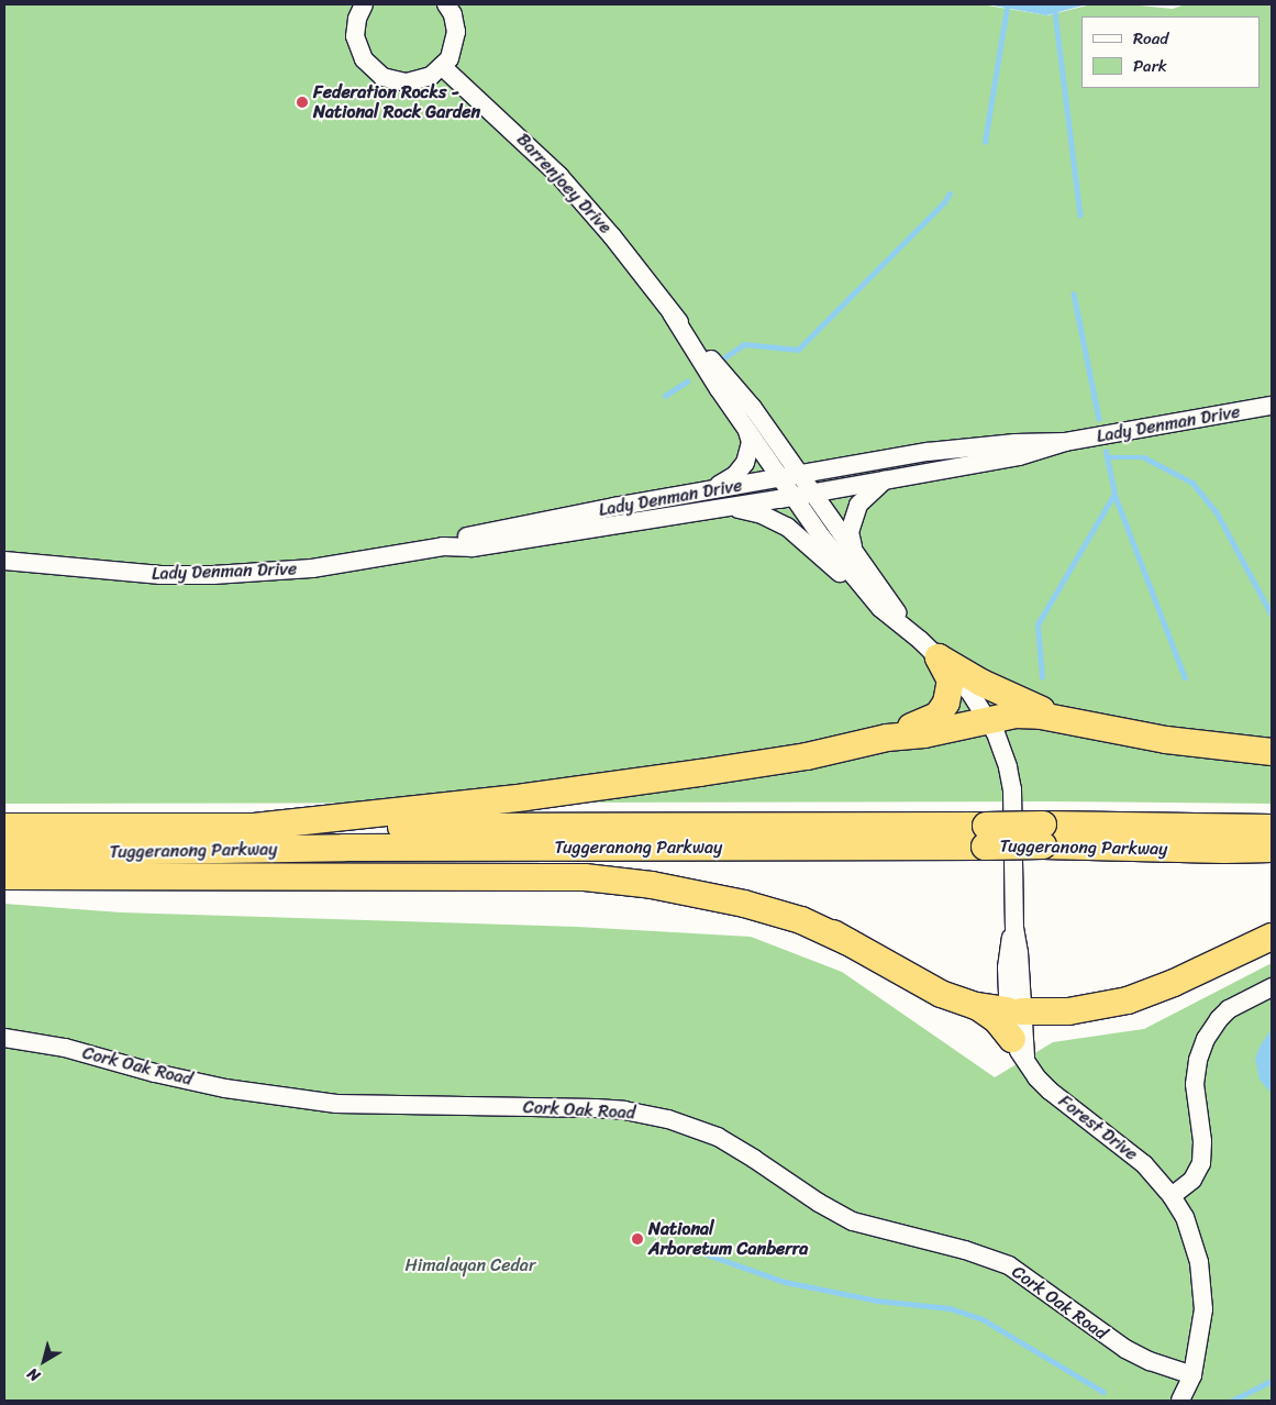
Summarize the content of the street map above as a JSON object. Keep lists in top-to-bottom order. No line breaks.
{"streets":{"highway":["Tuggeranong Parkway"],"street":["Barrenjoey Drive","Lady Denman Drive","Cork Oak Road","Forest Drive"]},"crossings":[["Barrenjoey Drive","Lady Denman Drive"],["Cork Oak Road","Forest Drive"]],"parks":["Himalayan Cedar"],"places":["Federation Rocks - National Rock Garden","National Arboretum Canberra"],"legend":["Road","Park"],"north":"bottom left"}
